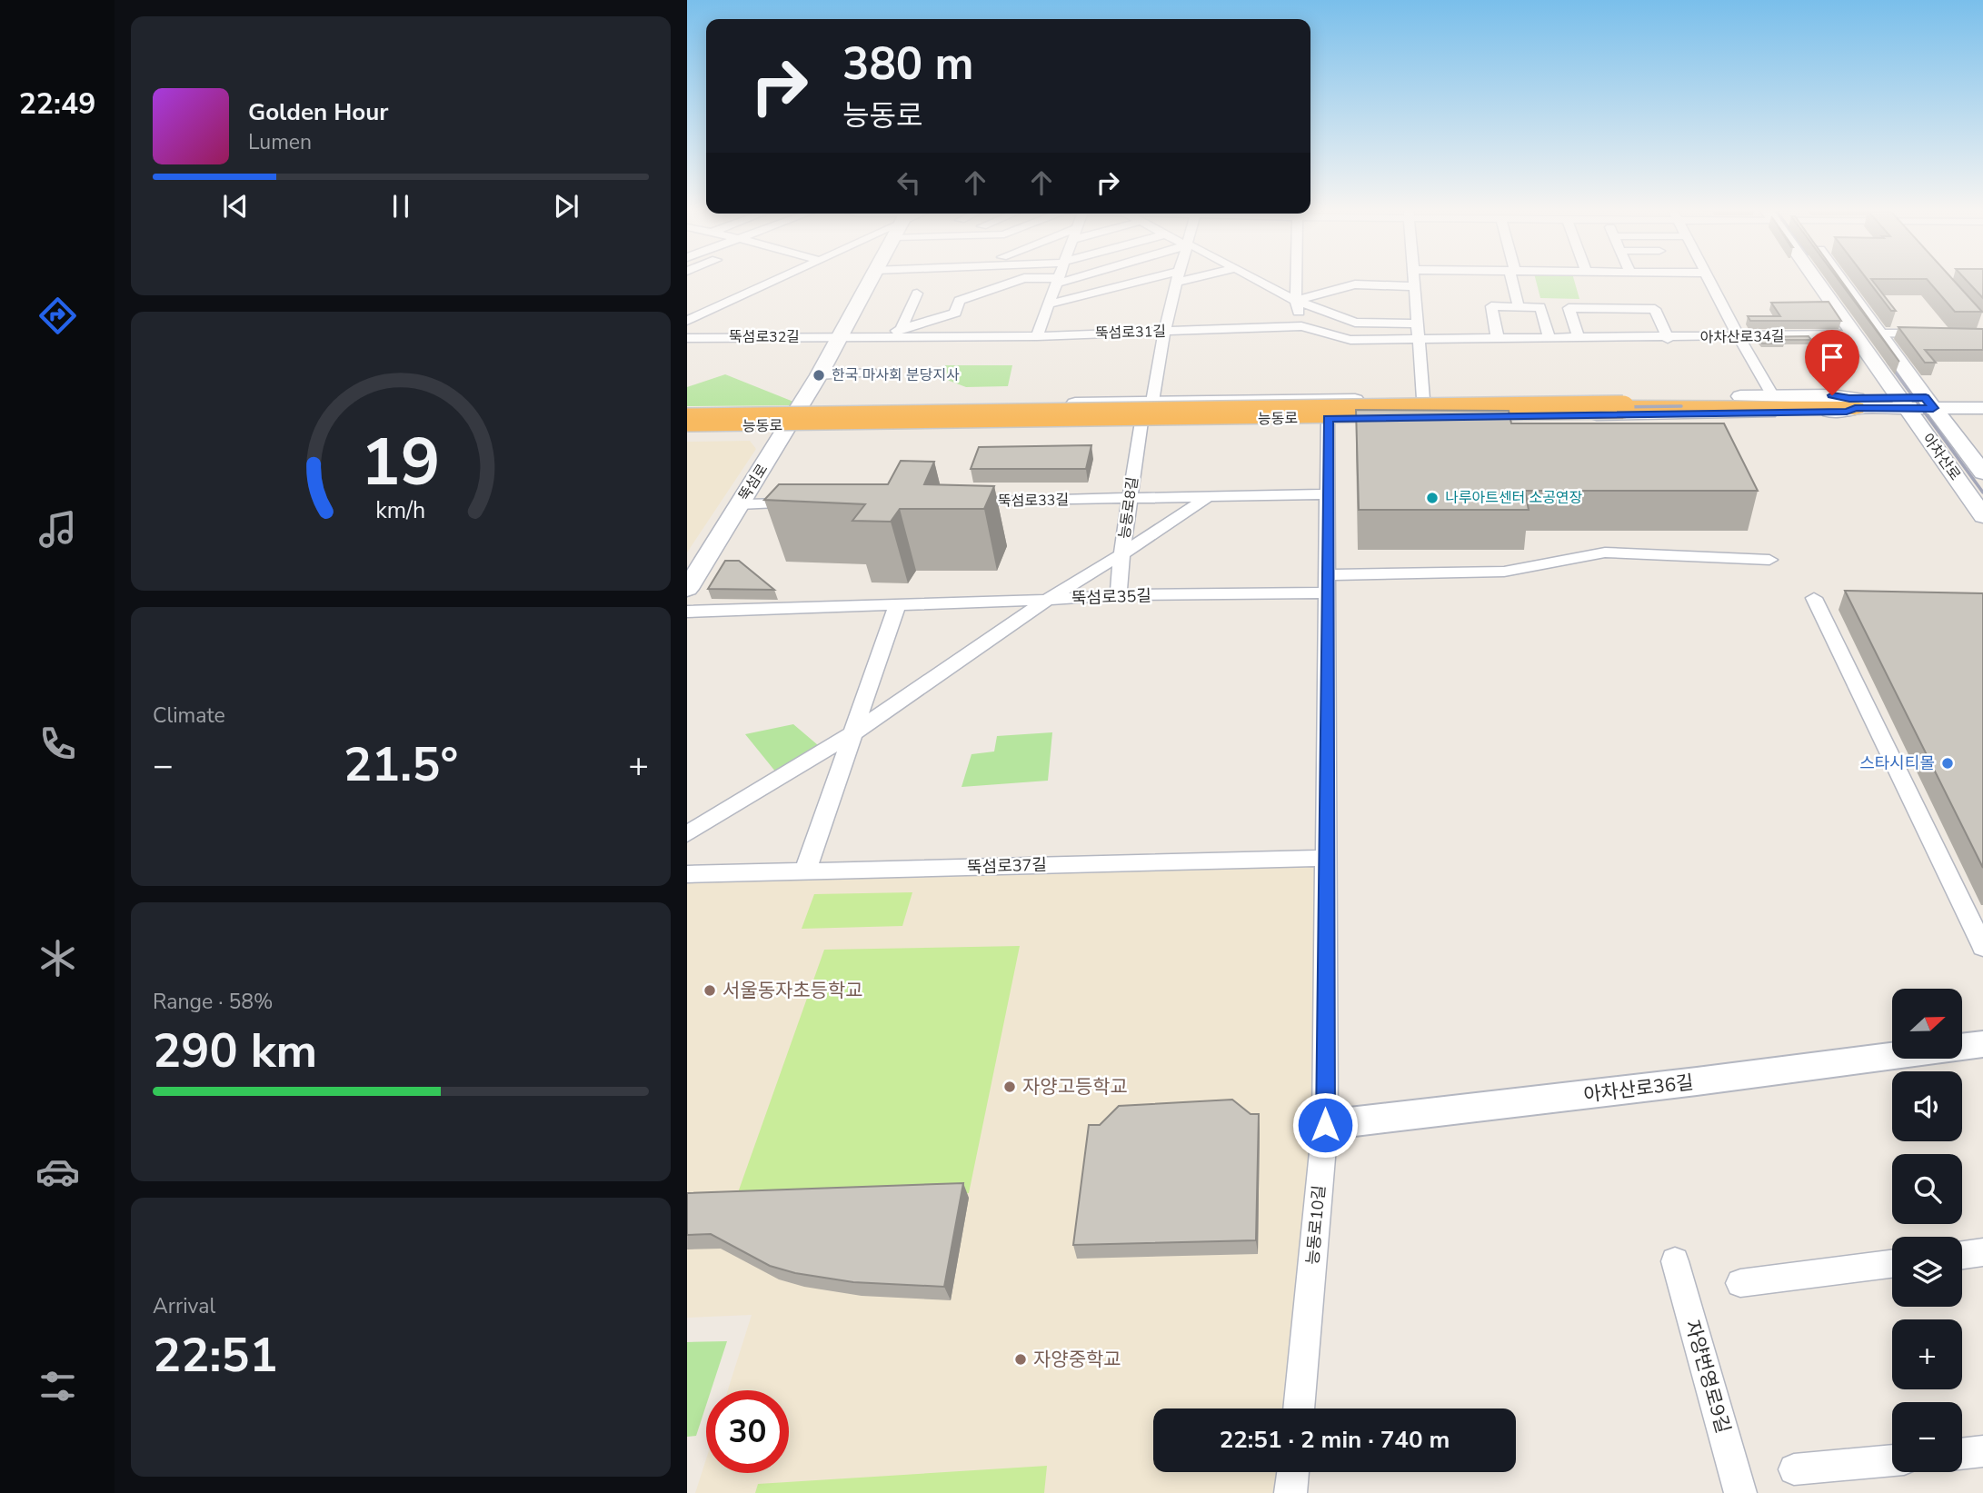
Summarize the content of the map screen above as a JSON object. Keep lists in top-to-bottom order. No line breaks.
{"streets":{"main road":["능동로","아차산로","뚝섬로"],"street":["뚝섬로31길","뚝섬로32길","아차산로34길","뚝섬로33길","능동로8길","뚝섬로35길","뚝섬로37길","아차산로36길","능동로10길","자양번영로9길"]},"crossings":[["뚝섬로31길","뚝섬로32길"],["뚝섬로31길","아차산로34길"],["뚝섬로31길","뚝섬로"],["뚝섬로32길","뚝섬로"],["아차산로34길","아차산로"],["능동로","아차산로"],["능동로","뚝섬로"],["능동로","능동로8길"],["능동로","능동로10길"],["뚝섬로33길","능동로8길"],["뚝섬로33길","능동로10길"],["능동로8길","뚝섬로35길"],["뚝섬로35길","능동로10길"],["뚝섬로37길","능동로10길"],["아차산로36길","능동로10길"]],"places":["한국 마사회 분당지사","나루아트센터 소공연장","스타시티몰","서울동자초등학교","자양고등학교","자양중학교"],"north":"right","page":{"tabs":"22:49","turn":["380 m","능동로"],"song":["Golden Hour","Lumen"],"tile":["Climate",["Range · 58%","290 km"],["Arrival","22:51"]],"heat":["−","21.5°","+"],"map_buttons":["+","−"],"limit":"30","trip":"22:51 · 2 min · 740 m","gauge":["19","km/h"]}}
